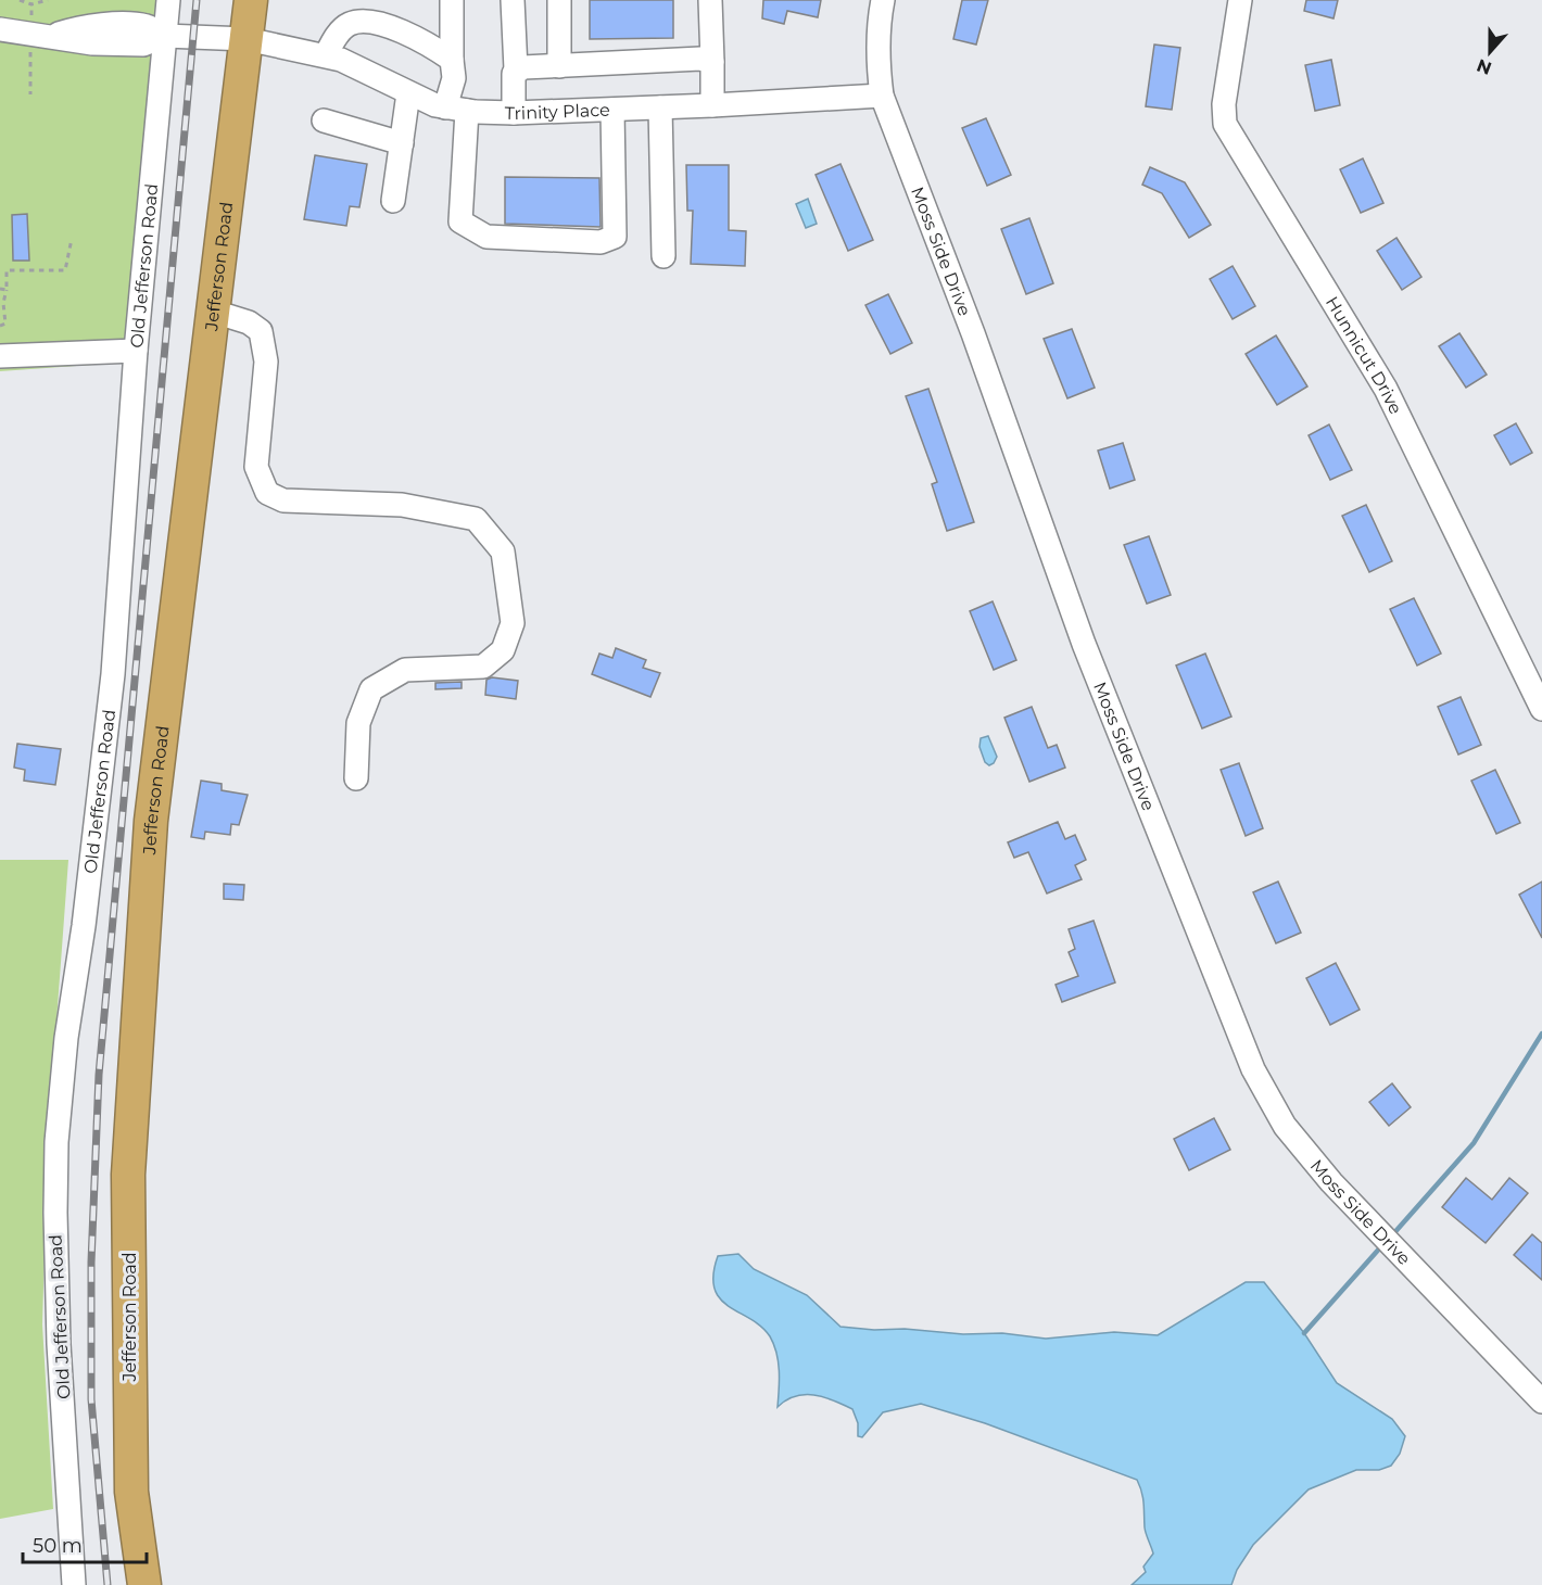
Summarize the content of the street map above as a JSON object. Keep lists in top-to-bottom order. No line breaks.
{"streets":{"highway":["Jefferson Road"],"street":["Trinity Place","Moss Side Drive","Old Jefferson Road","Hunnicut Drive"]},"crossings":[["Trinity Place","Moss Side Drive"],["Trinity Place","Old Jefferson Road"],["Trinity Place","Jefferson Road"]],"scale_bar":"50 m","north":"bottom"}
